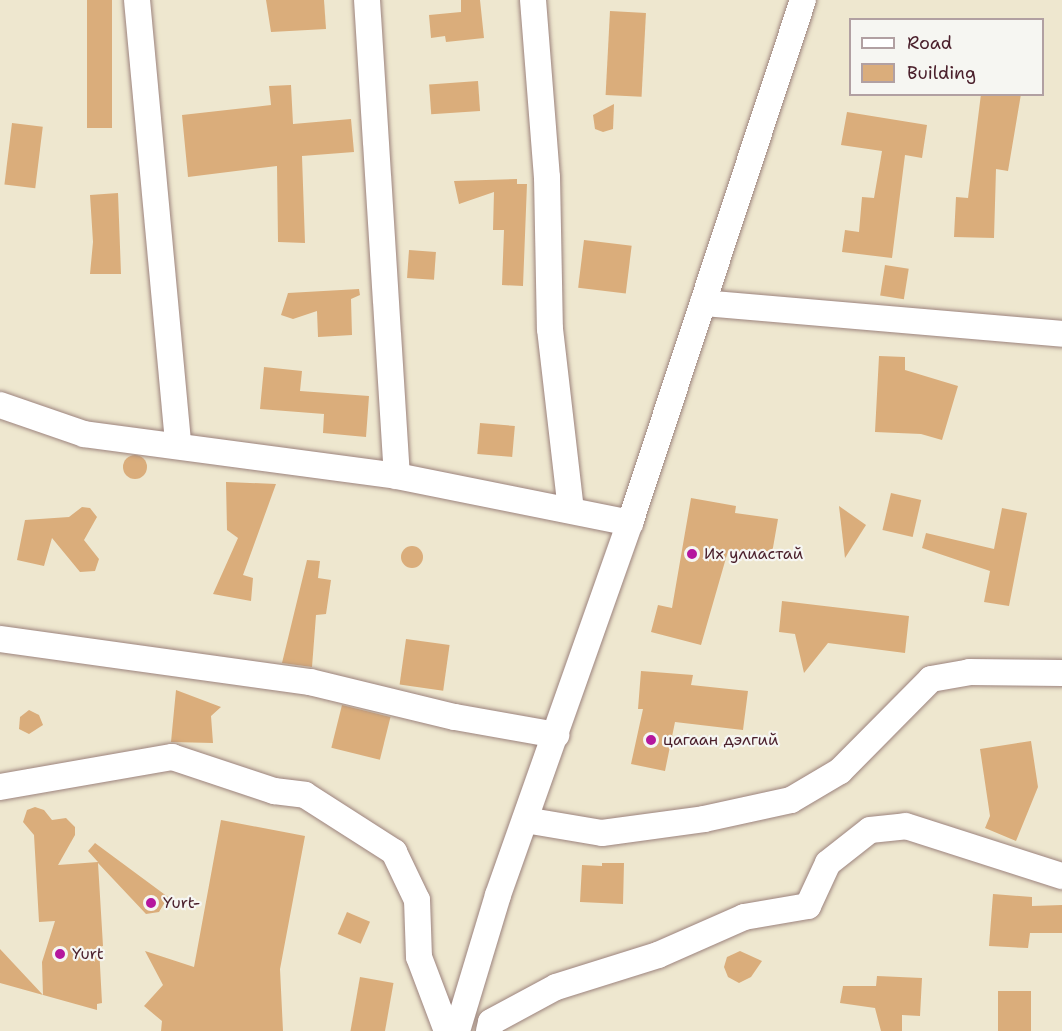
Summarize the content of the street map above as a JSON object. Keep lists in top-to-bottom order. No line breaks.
{"places":["Их улиастай","цагаан дэлгий","Yurt-","Yurt"],"legend":["Road","Building"]}
